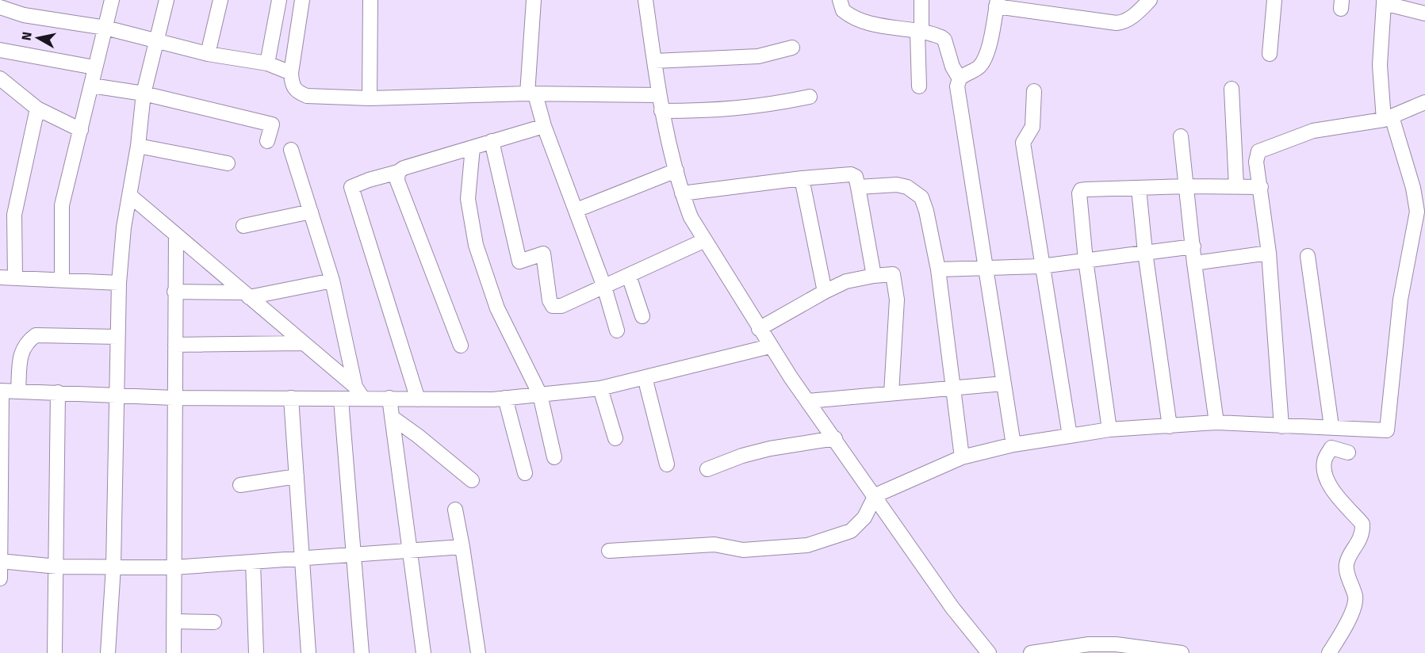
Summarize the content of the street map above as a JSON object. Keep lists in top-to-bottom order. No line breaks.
{"north":"left"}
